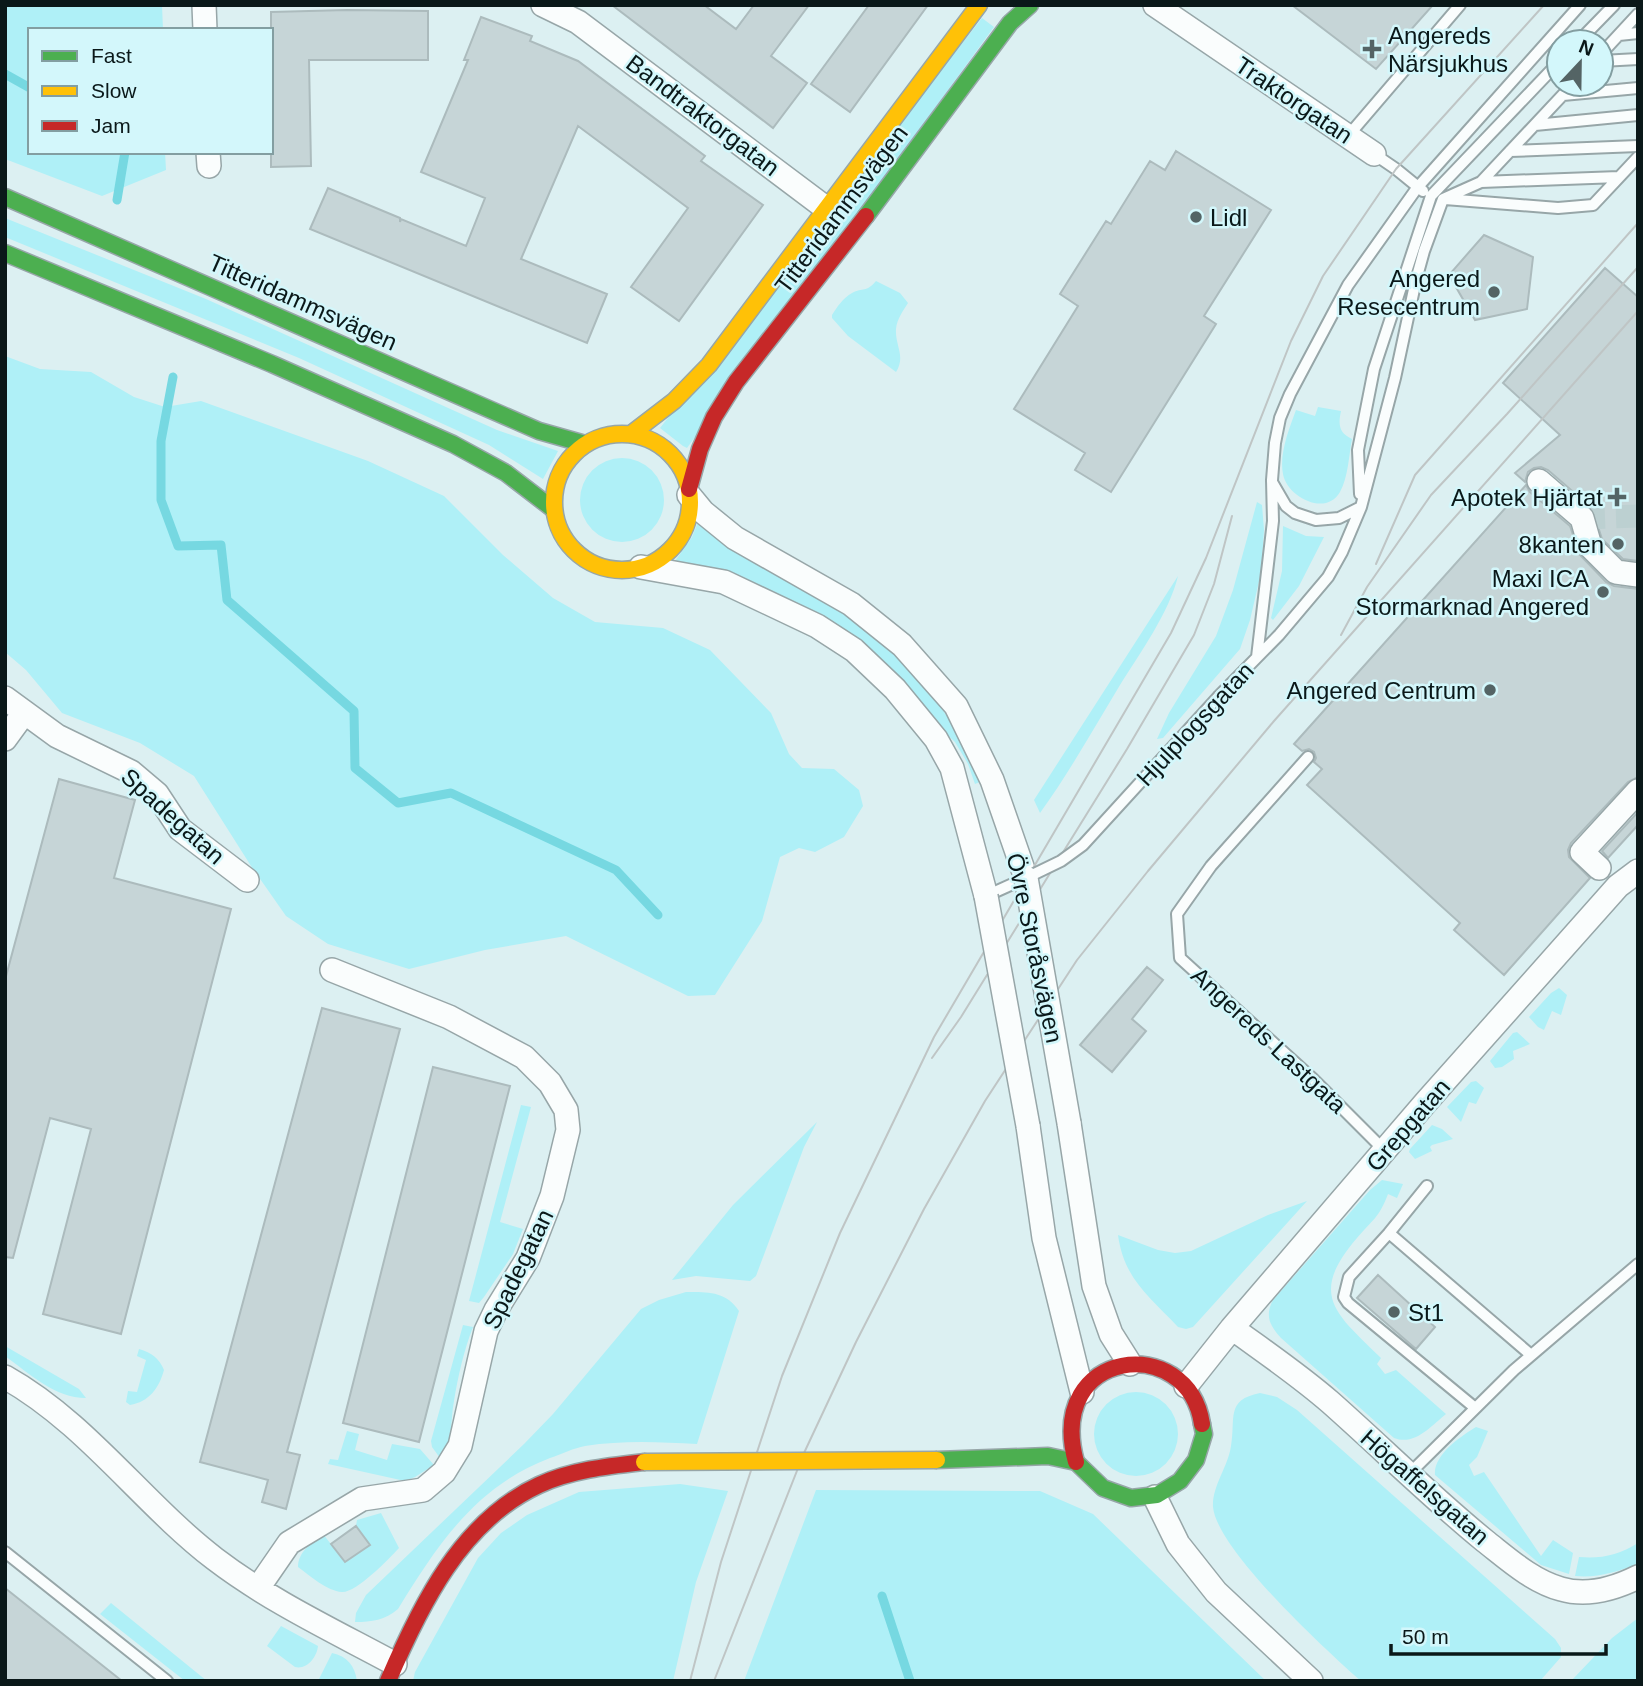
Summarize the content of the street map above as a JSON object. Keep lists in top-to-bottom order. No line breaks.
{"streets":{"street":["Traktorgatan","Bandtraktorgatan","Titteridammsvägen","Spadegatan","Övre Storåsvägen","Grepgatan","Högaffelsgatan"],"lane":["Hjulplogsgatan","Angereds Lastgata"]},"crossings":[["Traktorgatan","Hjulplogsgatan"],["Bandtraktorgatan","Titteridammsvägen"],["Titteridammsvägen","Övre Storåsvägen"],["Hjulplogsgatan","Övre Storåsvägen"],["Övre Storåsvägen","Grepgatan"],["Angereds Lastgata","Grepgatan"],["Grepgatan","Högaffelsgatan"]],"places":{"health":["Angereds Närsjukhus","Apotek Hjärtat"],"other":["Lidl","Angered Resecentrum","8kanten","Maxi ICA Stormarknad Angered","Angered Centrum","St1"]},"legend":["Fast","Slow","Jam"],"scale_bar":"50 m","north":"top"}
